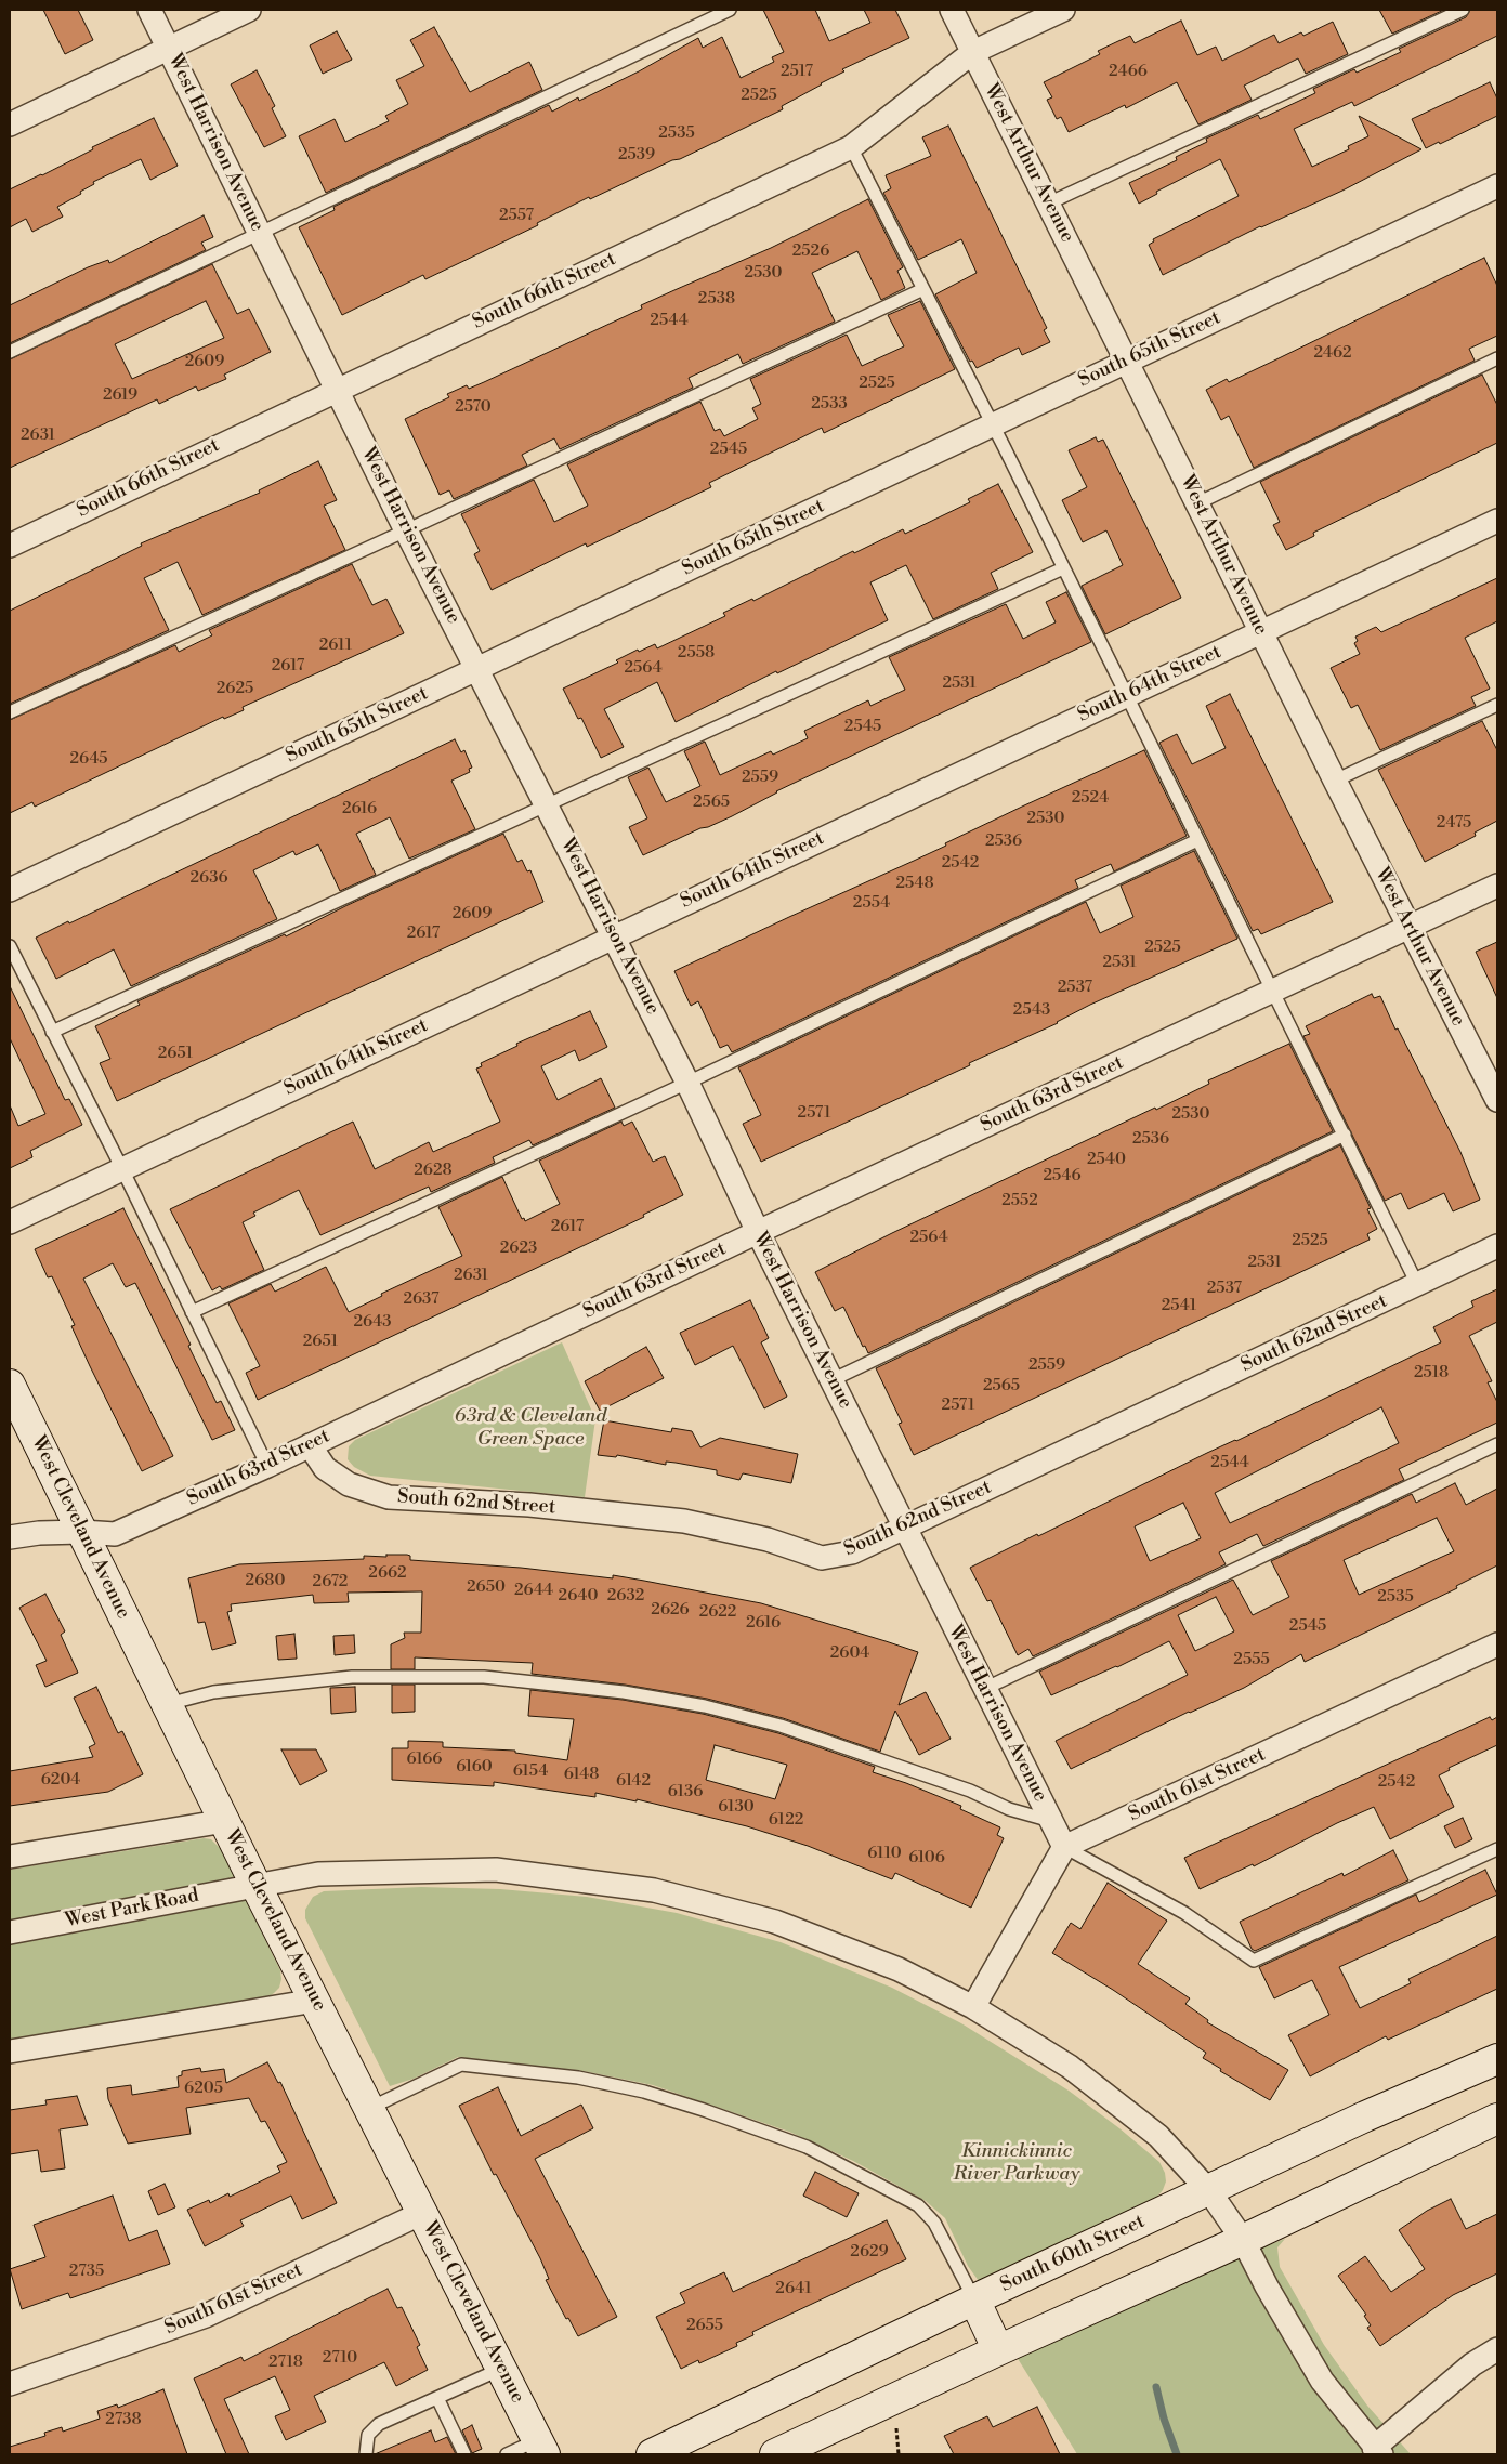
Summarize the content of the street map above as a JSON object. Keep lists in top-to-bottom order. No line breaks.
{"streets":{"main road":["West Cleveland Avenue","South 60th Street"],"street":["West Harrison Avenue","West Arthur Avenue","South 66th Street","South 65th Street","South 64th Street","South 63rd Street","South 62nd Street","South 61st Street","West Park Road"]},"crossings":[["West Harrison Avenue","South 66th Street"],["West Harrison Avenue","South 65th Street"],["West Harrison Avenue","South 64th Street"],["West Harrison Avenue","South 63rd Street"],["West Harrison Avenue","South 62nd Street"],["West Harrison Avenue","South 61st Street"],["West Arthur Avenue","South 66th Street"],["West Arthur Avenue","South 65th Street"],["West Arthur Avenue","South 64th Street"],["West Arthur Avenue","South 63rd Street"],["South 63rd Street","South 62nd Street"],["South 63rd Street","West Cleveland Avenue"],["West Cleveland Avenue","South 61st Street"],["West Cleveland Avenue","West Park Road"],["West Park Road","South 60th Street"]],"parks":["63rd & Cleveland Green Space","Kinnickinnic River Parkway"],"house_numbers":["2517","2466","2525","2535","2539","2557","2526","2530","2538","2544","2462","2609","2525","2619","2533","2570","2631","2545","2611","2558","2617","2564","2531","2625","2545","2645","2559","2524","2565","2616","2530","2475","2536","2542","2636","2548","2554","2609","2617","2525","2531","2537","2543","2651","2571","2530","2536","2540","2628","2546","2552","2617","2564","2525","2623","2531","2631","2537","2637","2541","2643","2651","2559","2518","2565","2571","2544","2662","2680","2672","2650","2644","2640","2632","2535","2626","2622","2616","2545","2604","2555","6166","6160","6154","6148","6204","6142","2542","6136","6130","6122","6110","6106","6205","2629","2735","2641","2655","2710","2718","2738"]}
